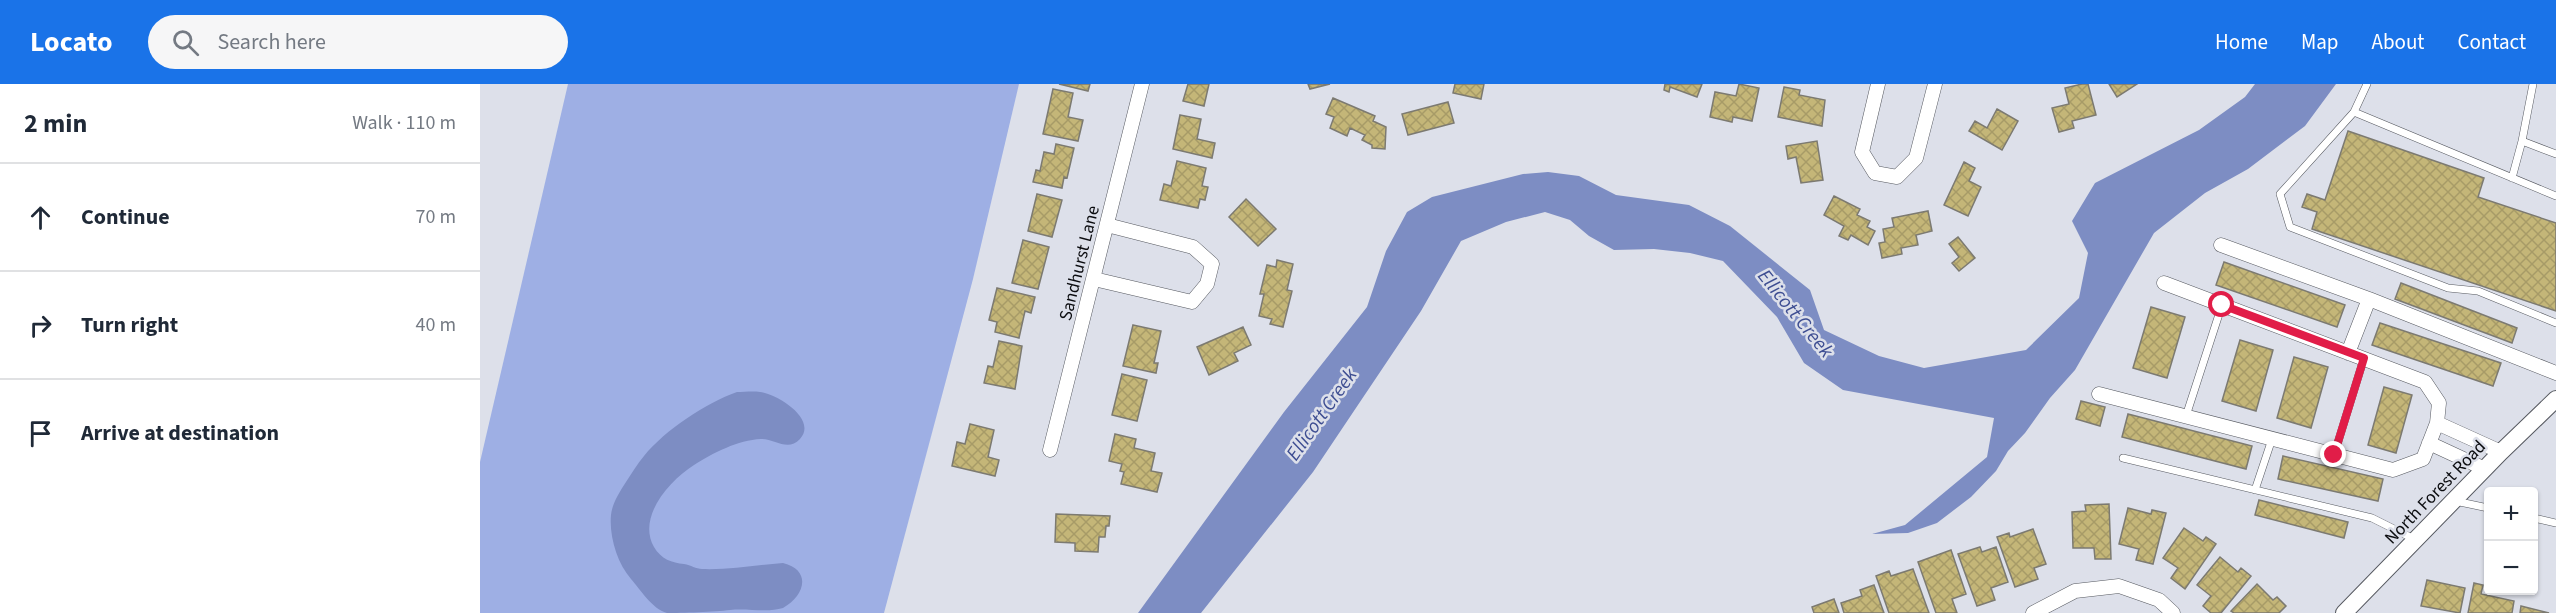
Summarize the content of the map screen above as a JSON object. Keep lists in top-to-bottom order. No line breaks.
{"streets":{"street":["Sandhurst Lane","North Forest Road"]},"water":["Ellicott Creek"],"page":{"header":"Locato","search":"Search here","nav":["Home","Map","About","Contact"],"heading":["2 min","Walk · 110 m"],"list":[["Continue","70 m"],["Turn right","40 m"],"Arrive at destination"],"map_buttons":["+","−"]}}
